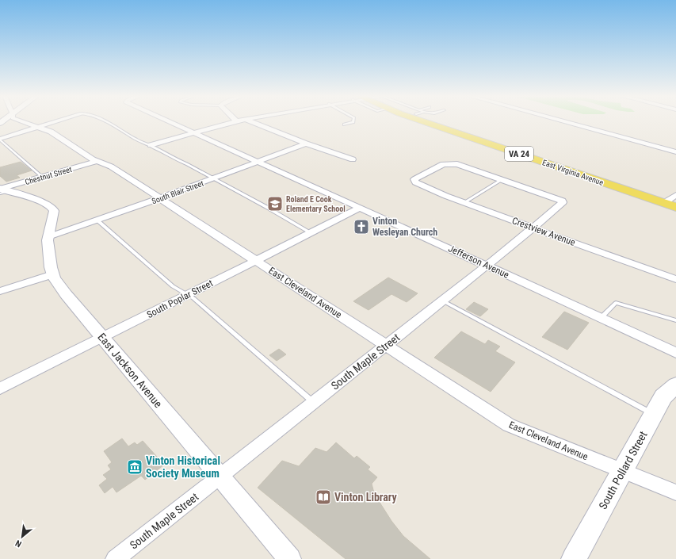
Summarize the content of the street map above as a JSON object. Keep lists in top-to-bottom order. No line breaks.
{"streets":{"main road":["VA 24","East Virginia Avenue","South Pollard Street"],"street":["Chestnut Street","South Blair Street","Crestview Avenue","Jefferson Avenue","East Cleveland Avenue","South Poplar Street","South Maple Street","East Jackson Avenue"]},"crossings":[["Chestnut Street","East Cleveland Avenue"],["Chestnut Street","East Jackson Avenue"],["South Blair Street","Jefferson Avenue"],["South Blair Street","East Cleveland Avenue"],["South Blair Street","East Jackson Avenue"],["Crestview Avenue","South Maple Street"],["Jefferson Avenue","South Poplar Street"],["Jefferson Avenue","South Maple Street"],["East Cleveland Avenue","South Poplar Street"],["East Cleveland Avenue","South Maple Street"],["East Cleveland Avenue","South Pollard Street"],["South Poplar Street","East Jackson Avenue"],["South Maple Street","East Jackson Avenue"]],"places":{"school or university":["Roland E Cook Elementary School"],"church":["Vinton Wesleyan Church"],"museum":["Vinton Historical Society Museum"],"library":["Vinton Library"]},"north":"bottom left"}
